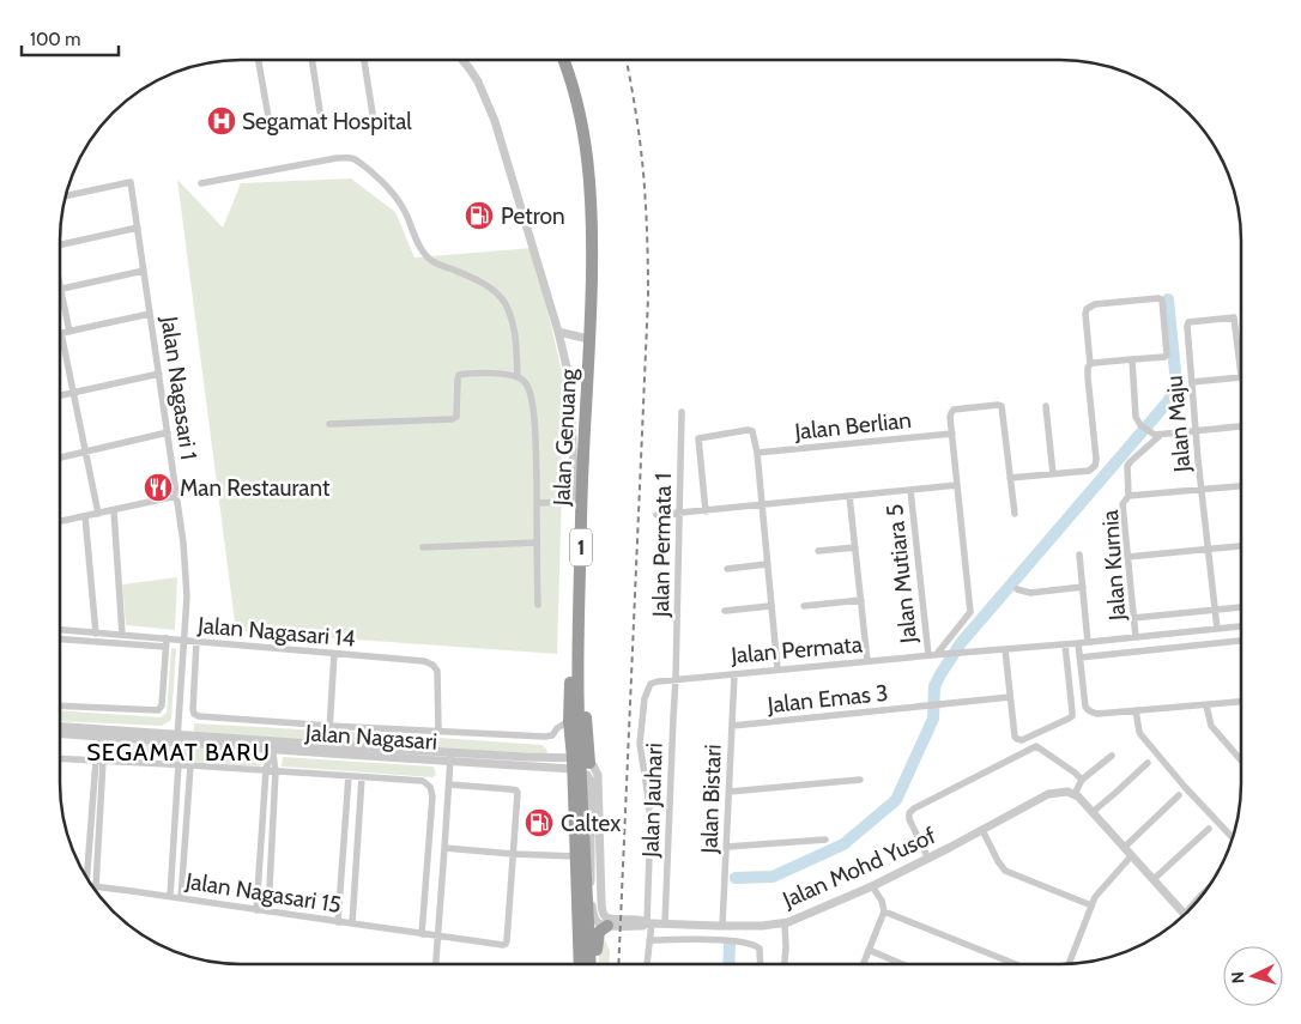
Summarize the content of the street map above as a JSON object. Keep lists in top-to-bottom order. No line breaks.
{"streets":{"highway":["Jalan Genuang","1"],"street":["Jalan Nagasari 1","Jalan Maju","Jalan Berlian","Jalan Permata 1","Jalan Kurnia","Jalan Mutiara 5","Jalan Nagasari 14","Jalan Permata","Jalan Emas 3","Jalan Nagasari","Jalan Bistari","Jalan Jauhari","Jalan Mohd Yusof","Jalan Nagasari 15"]},"crossings":[["Jalan Nagasari 1","Jalan Nagasari 14"],["Jalan Nagasari 1","Jalan Nagasari"],["Jalan Genuang","Jalan Nagasari"],["Jalan Permata 1","Jalan Permata"],["Jalan Permata 1","Jalan Jauhari"],["Jalan Mutiara 5","Jalan Permata"],["Jalan Nagasari 14","Jalan Nagasari"],["Jalan Permata","Jalan Bistari"],["Jalan Permata","Jalan Jauhari"],["Jalan Permata","Jalan Mohd Yusof"],["Jalan Emas 3","Jalan Bistari"],["Jalan Bistari","Jalan Mohd Yusof"],["Jalan Jauhari","Jalan Mohd Yusof"]],"districts":["SEGAMAT BARU"],"places":{"hospital":["Segamat Hospital"],"fuel station":["Petron","Caltex"],"restaurant":["Man Restaurant"]},"scale_bar":"100 m","north":"left"}
